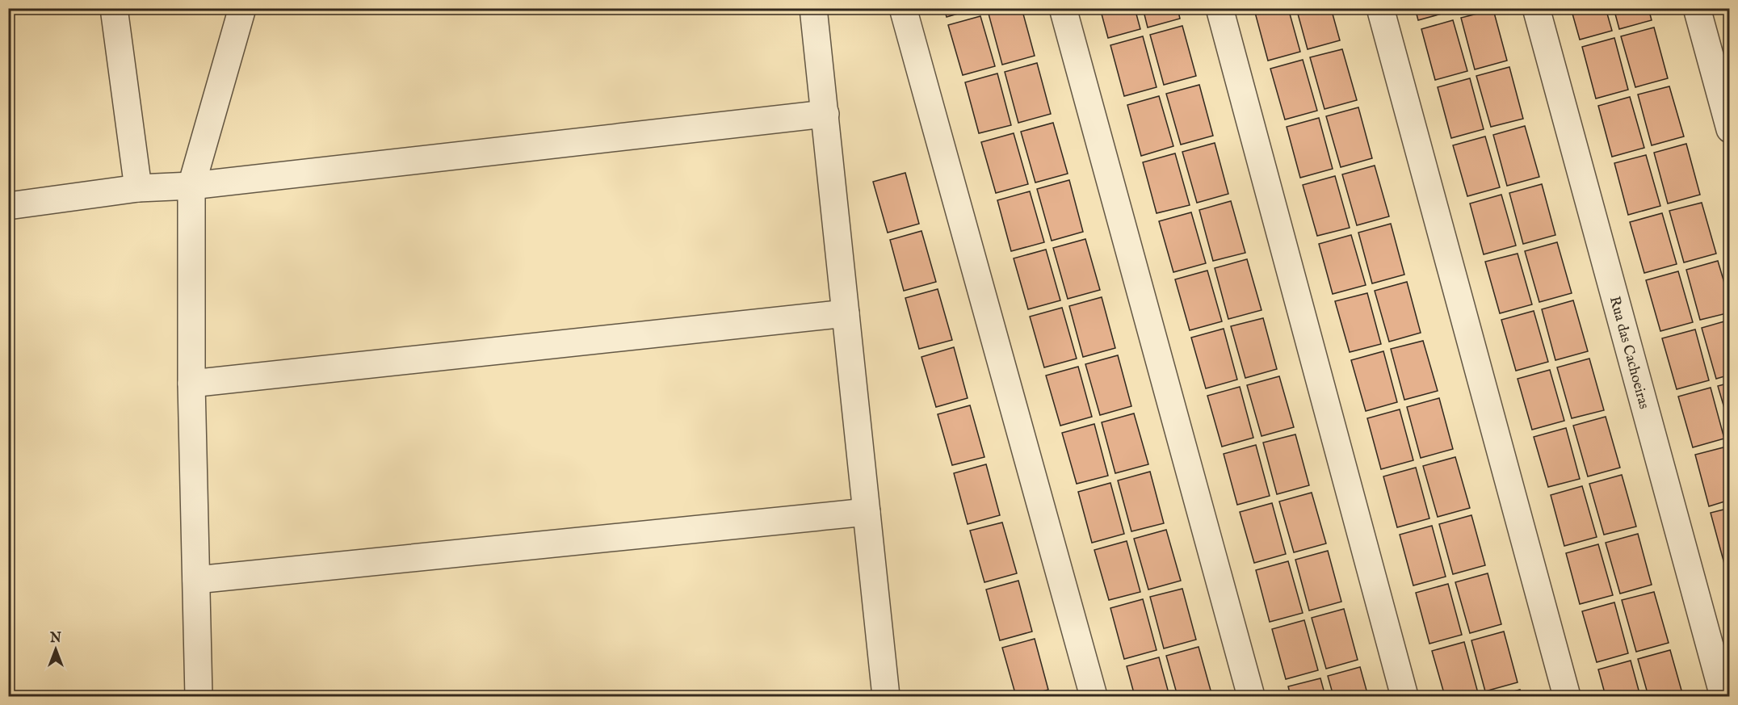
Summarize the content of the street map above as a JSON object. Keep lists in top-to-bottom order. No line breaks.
{"streets":{"street":["Rua das Cachoeiras"]},"north":"top"}
